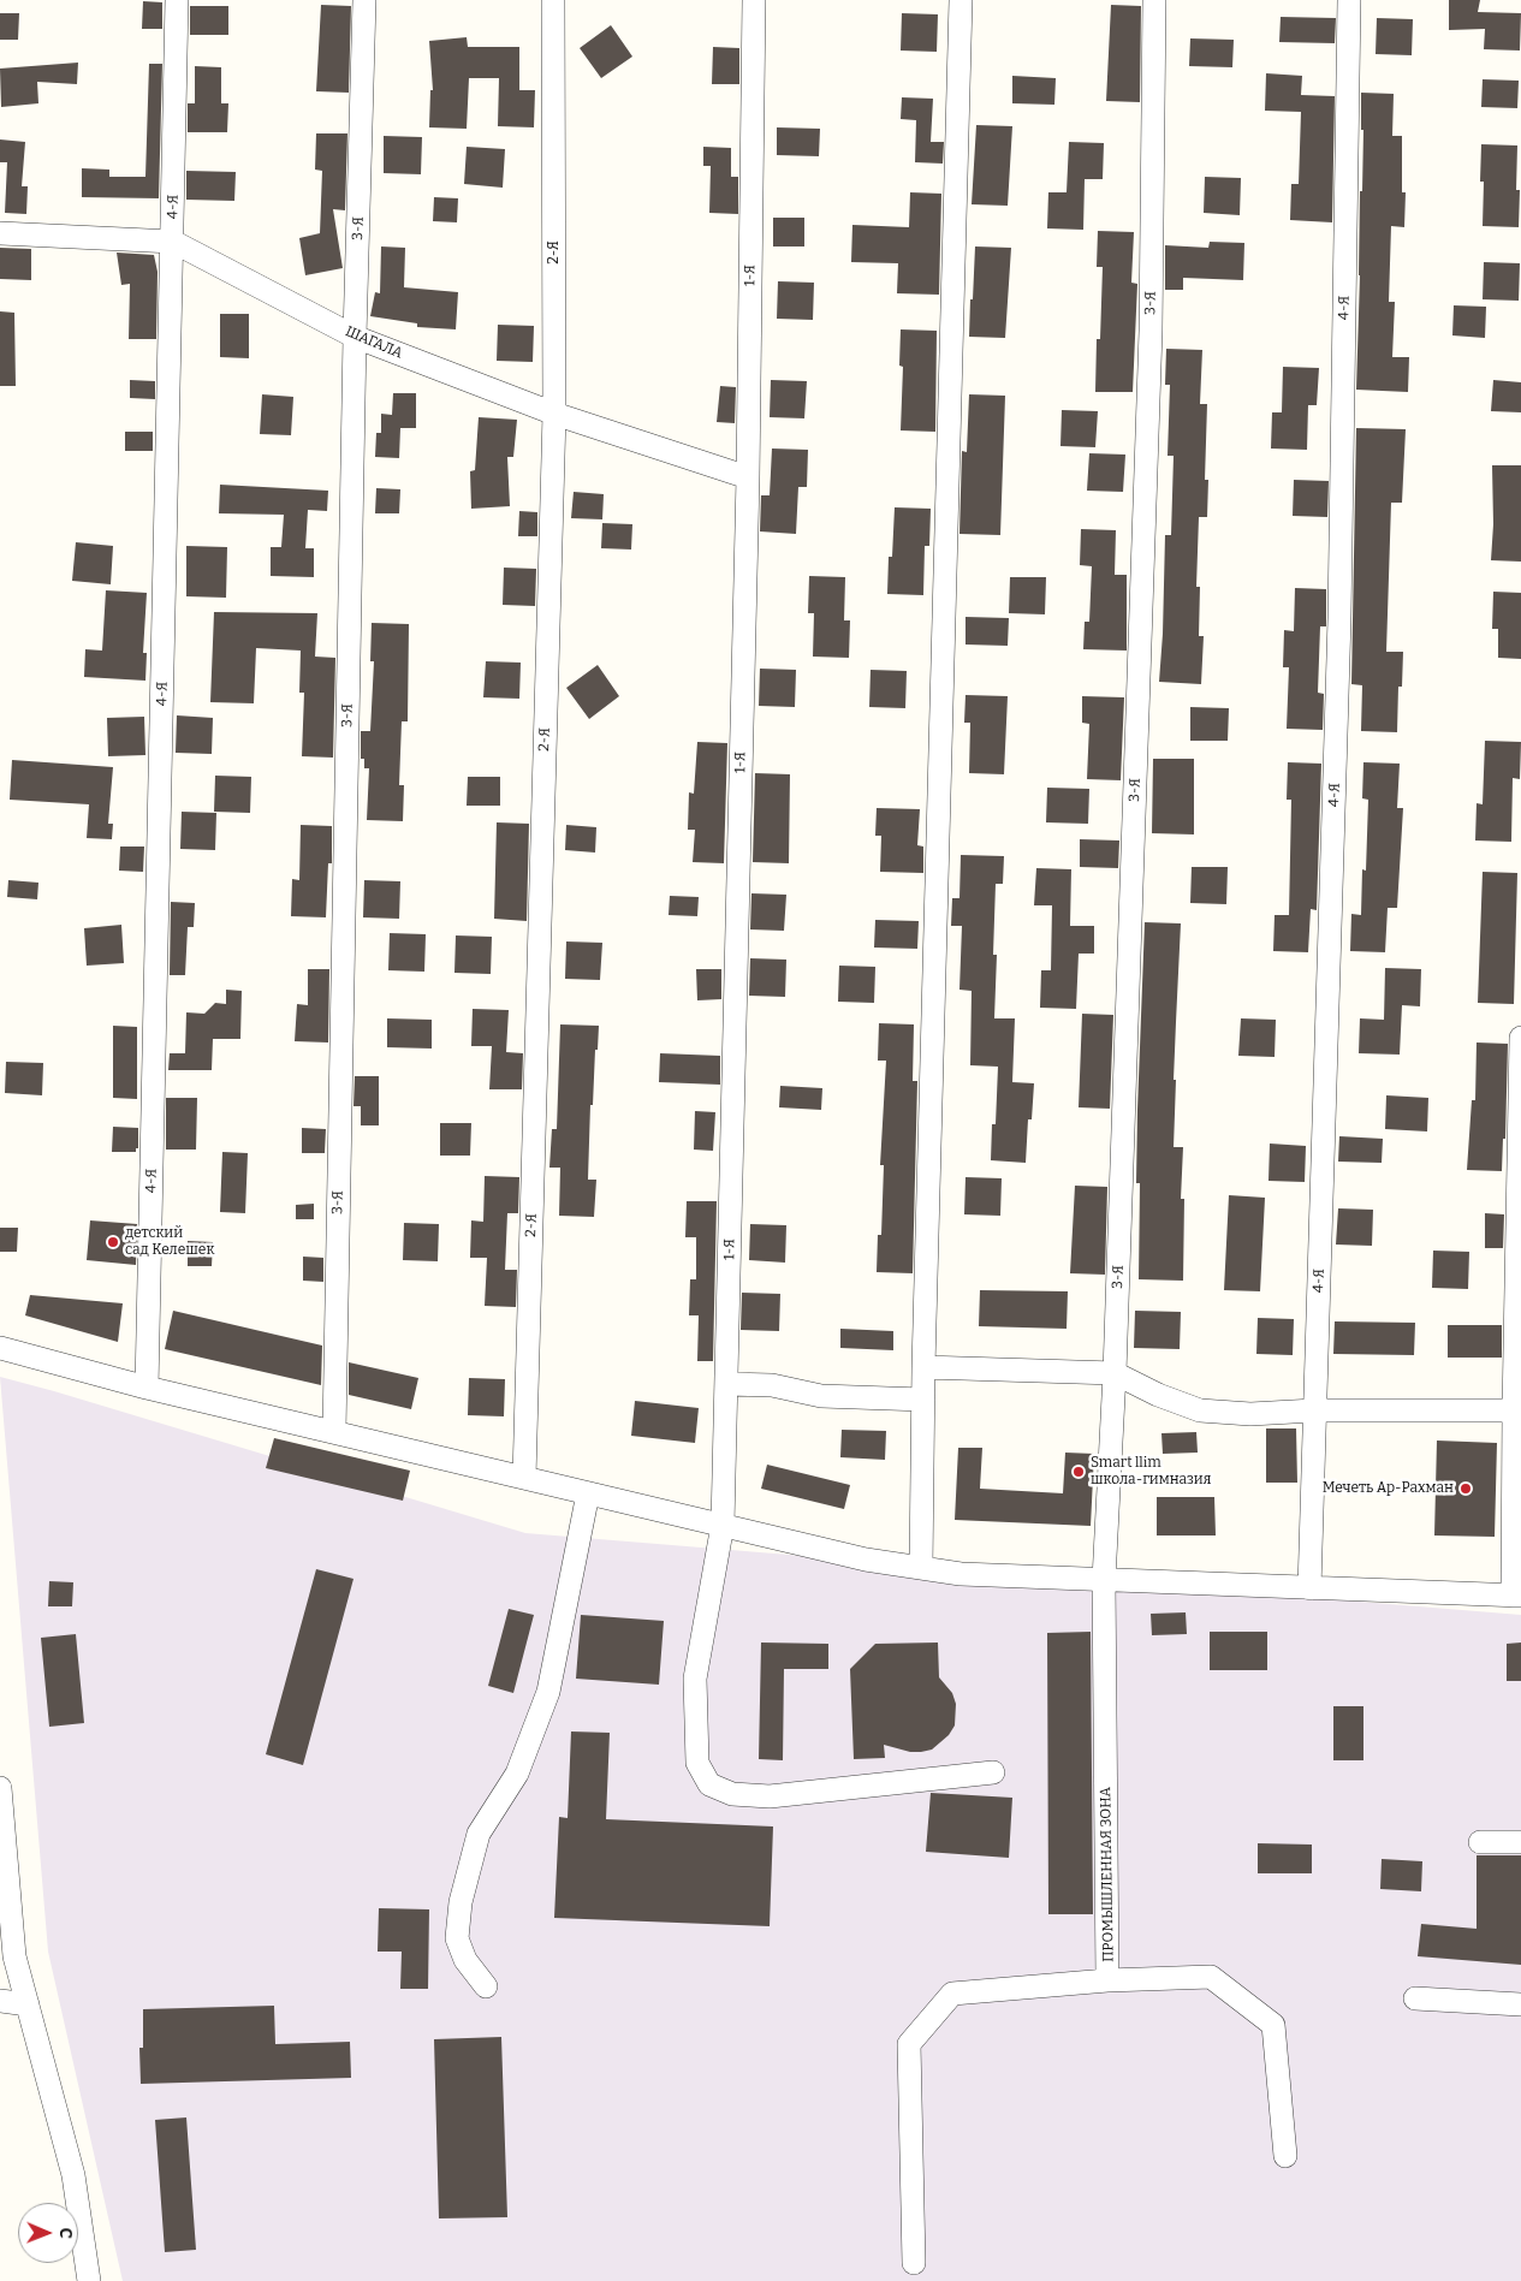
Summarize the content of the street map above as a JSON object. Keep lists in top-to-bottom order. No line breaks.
{"streets":{"street":["4-Я","3-Я","2-Я","1-Я","ШАГАЛА","ПРОМЫШЛЕННАЯ ЗОНА"]},"crossings":[["4-Я","ШАГАЛА"],["3-Я","ШАГАЛА"],["3-Я","ПРОМЫШЛЕННАЯ ЗОНА"],["2-Я","ШАГАЛА"],["1-Я","ШАГАЛА"]],"places":["детский сад Келешек","Smart llim школа-гимназия","Мечеть Ар-Рахман"],"north":"right"}
